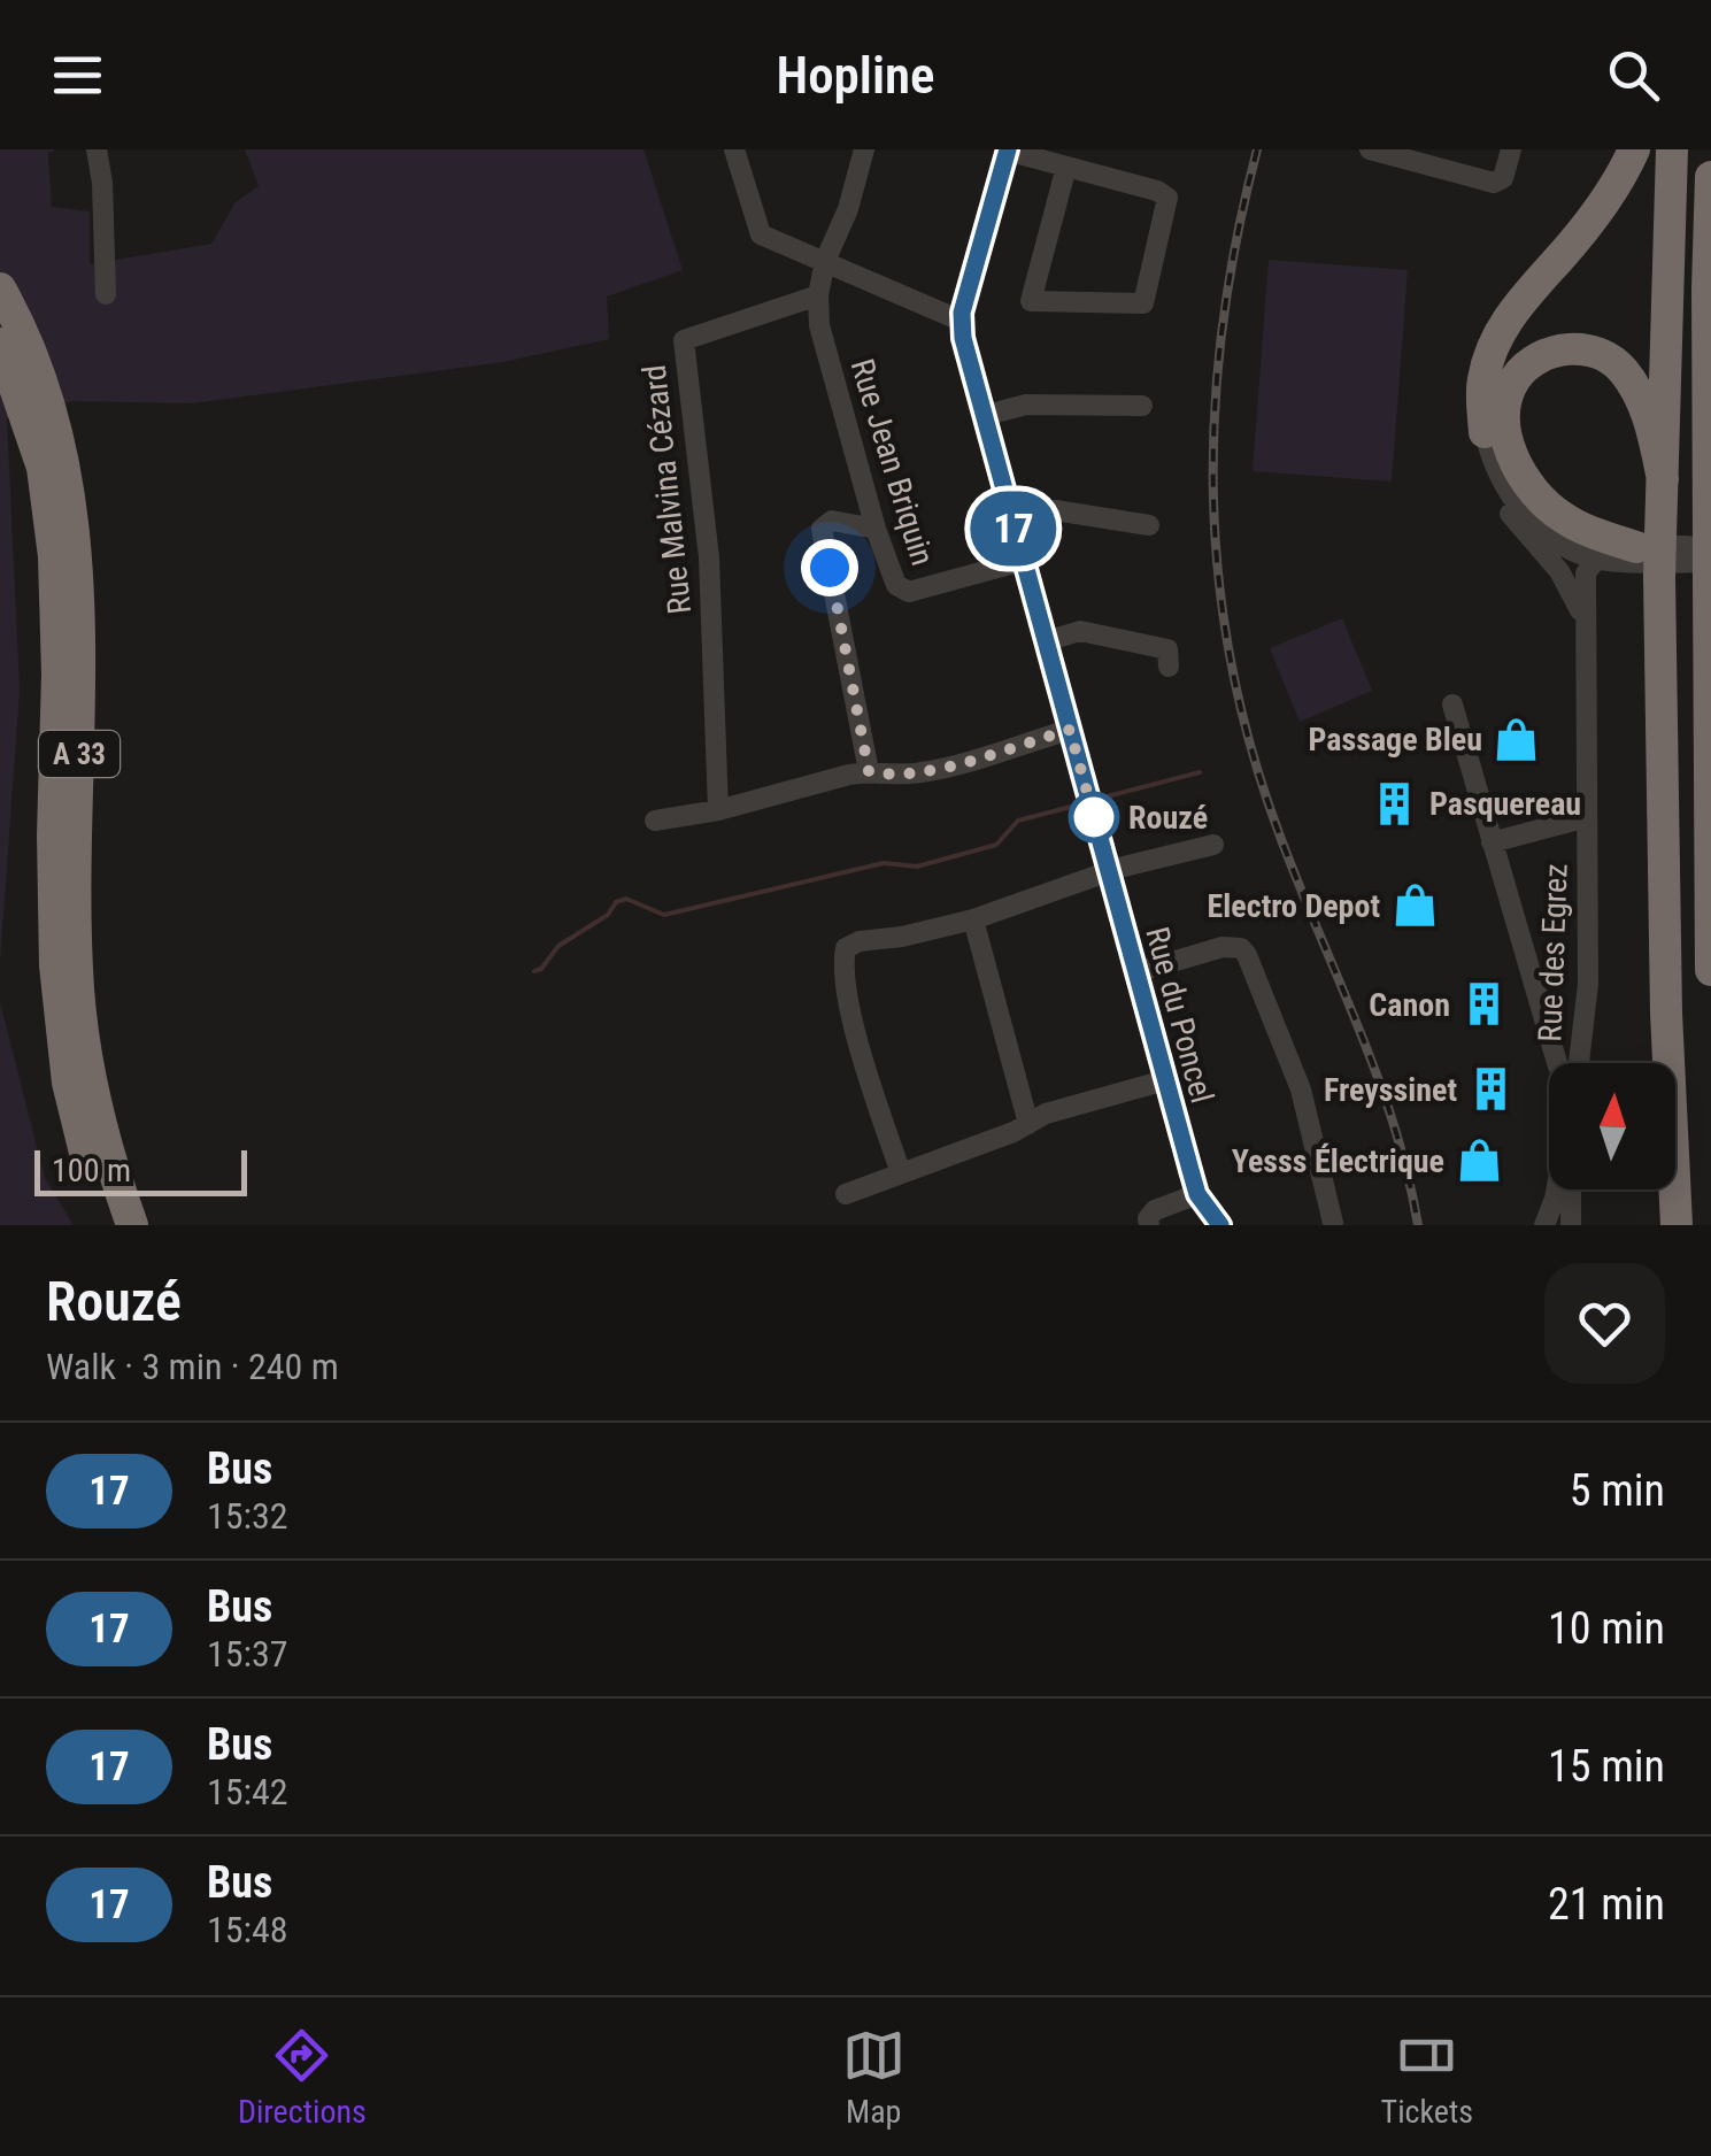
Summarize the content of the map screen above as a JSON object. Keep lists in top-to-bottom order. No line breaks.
{"streets":{"highway":["A 33"],"street":["Rue Jean Briquin","Rue Malvina Cézard","Rue des Egrez","Rue du Poncel"]},"crossings":[["Rue Jean Briquin","Rue Malvina Cézard"],["Rue Jean Briquin","Rue du Poncel"]],"places":{"shop":["Passage Bleu","Electro Depot","Yesss Électrique"],"building":["Pasquereau","Canon","Freyssinet"],"other":["Rouzé"]},"lines":["bus line 17"],"scale_bar":"100 m","north":"top","page":{"header":"Hopline","on_map":"17","scale":"100 m","heading":["Rouzé","Walk · 3 min · 240 m"],"list":[{"mark":"17","name":"Bus","note":"15:32","value":"5 min"},{"mark":"17","name":"Bus","note":"15:37","value":"10 min"},{"mark":"17","name":"Bus","note":"15:42","value":"15 min"},{"mark":"17","name":"Bus","note":"15:48","value":"21 min"}],"tabs":["Directions","Map","Tickets"]}}
